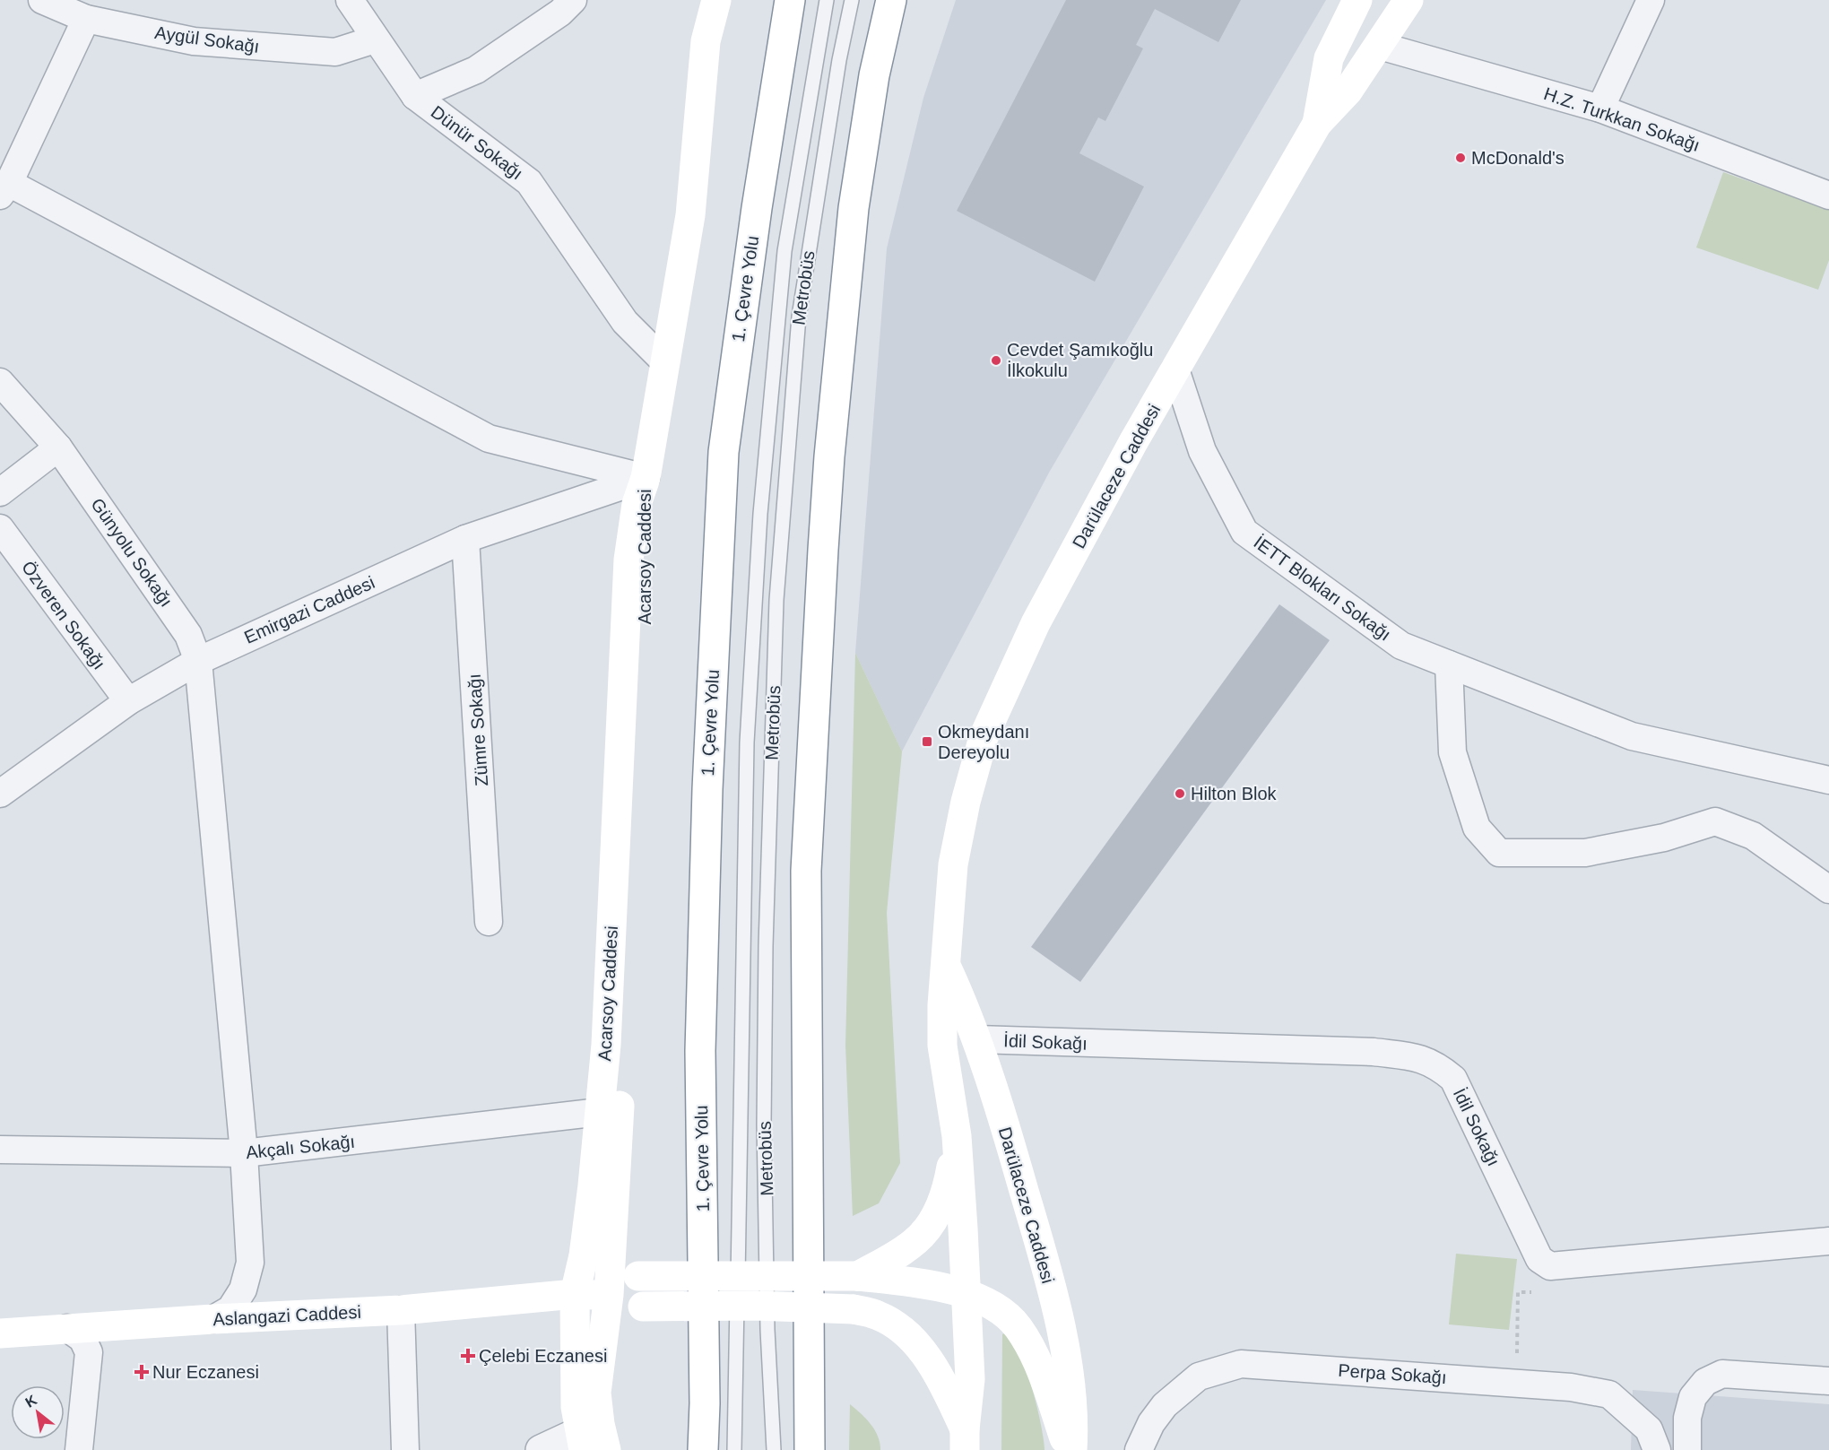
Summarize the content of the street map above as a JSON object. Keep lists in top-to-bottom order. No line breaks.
{"streets":{"main road":["1. Çevre Yolu","Darülaceze Caddesi","Acarsoy Caddesi","Aslangazi Caddesi"],"street":["Aygül Sokağı","H.Z. Turkkan Sokağı","Dünür Sokağı","Günyolu Sokağı","İETT Blokları Sokağı","Emirgazi Caddesi","Özveren Sokağı","Zümre Sokağı","İdil Sokağı","Akçalı Sokağı","Perpa Sokağı"],"lane":["Metrobüs"]},"crossings":[["Aygül Sokağı","Dünür Sokağı"],["H.Z. Turkkan Sokağı","Darülaceze Caddesi"],["Dünür Sokağı","Acarsoy Caddesi"],["Darülaceze Caddesi","İETT Blokları Sokağı"],["Darülaceze Caddesi","İdil Sokağı"],["Darülaceze Caddesi","Aslangazi Caddesi"],["Günyolu Sokağı","Emirgazi Caddesi"],["Günyolu Sokağı","Akçalı Sokağı"],["Günyolu Sokağı","Aslangazi Caddesi"],["Acarsoy Caddesi","Emirgazi Caddesi"],["Acarsoy Caddesi","Akçalı Sokağı"],["Acarsoy Caddesi","Aslangazi Caddesi"],["Emirgazi Caddesi","Özveren Sokağı"],["Emirgazi Caddesi","Zümre Sokağı"]],"places":{"other":["McDonald's","Cevdet Şamıkoğlu İlkokulu","Hilton Blok"],"transit":["Okmeydanı Dereyolu"],"health":["Çelebi Eczanesi","Nur Eczanesi"]},"north":"top left"}
